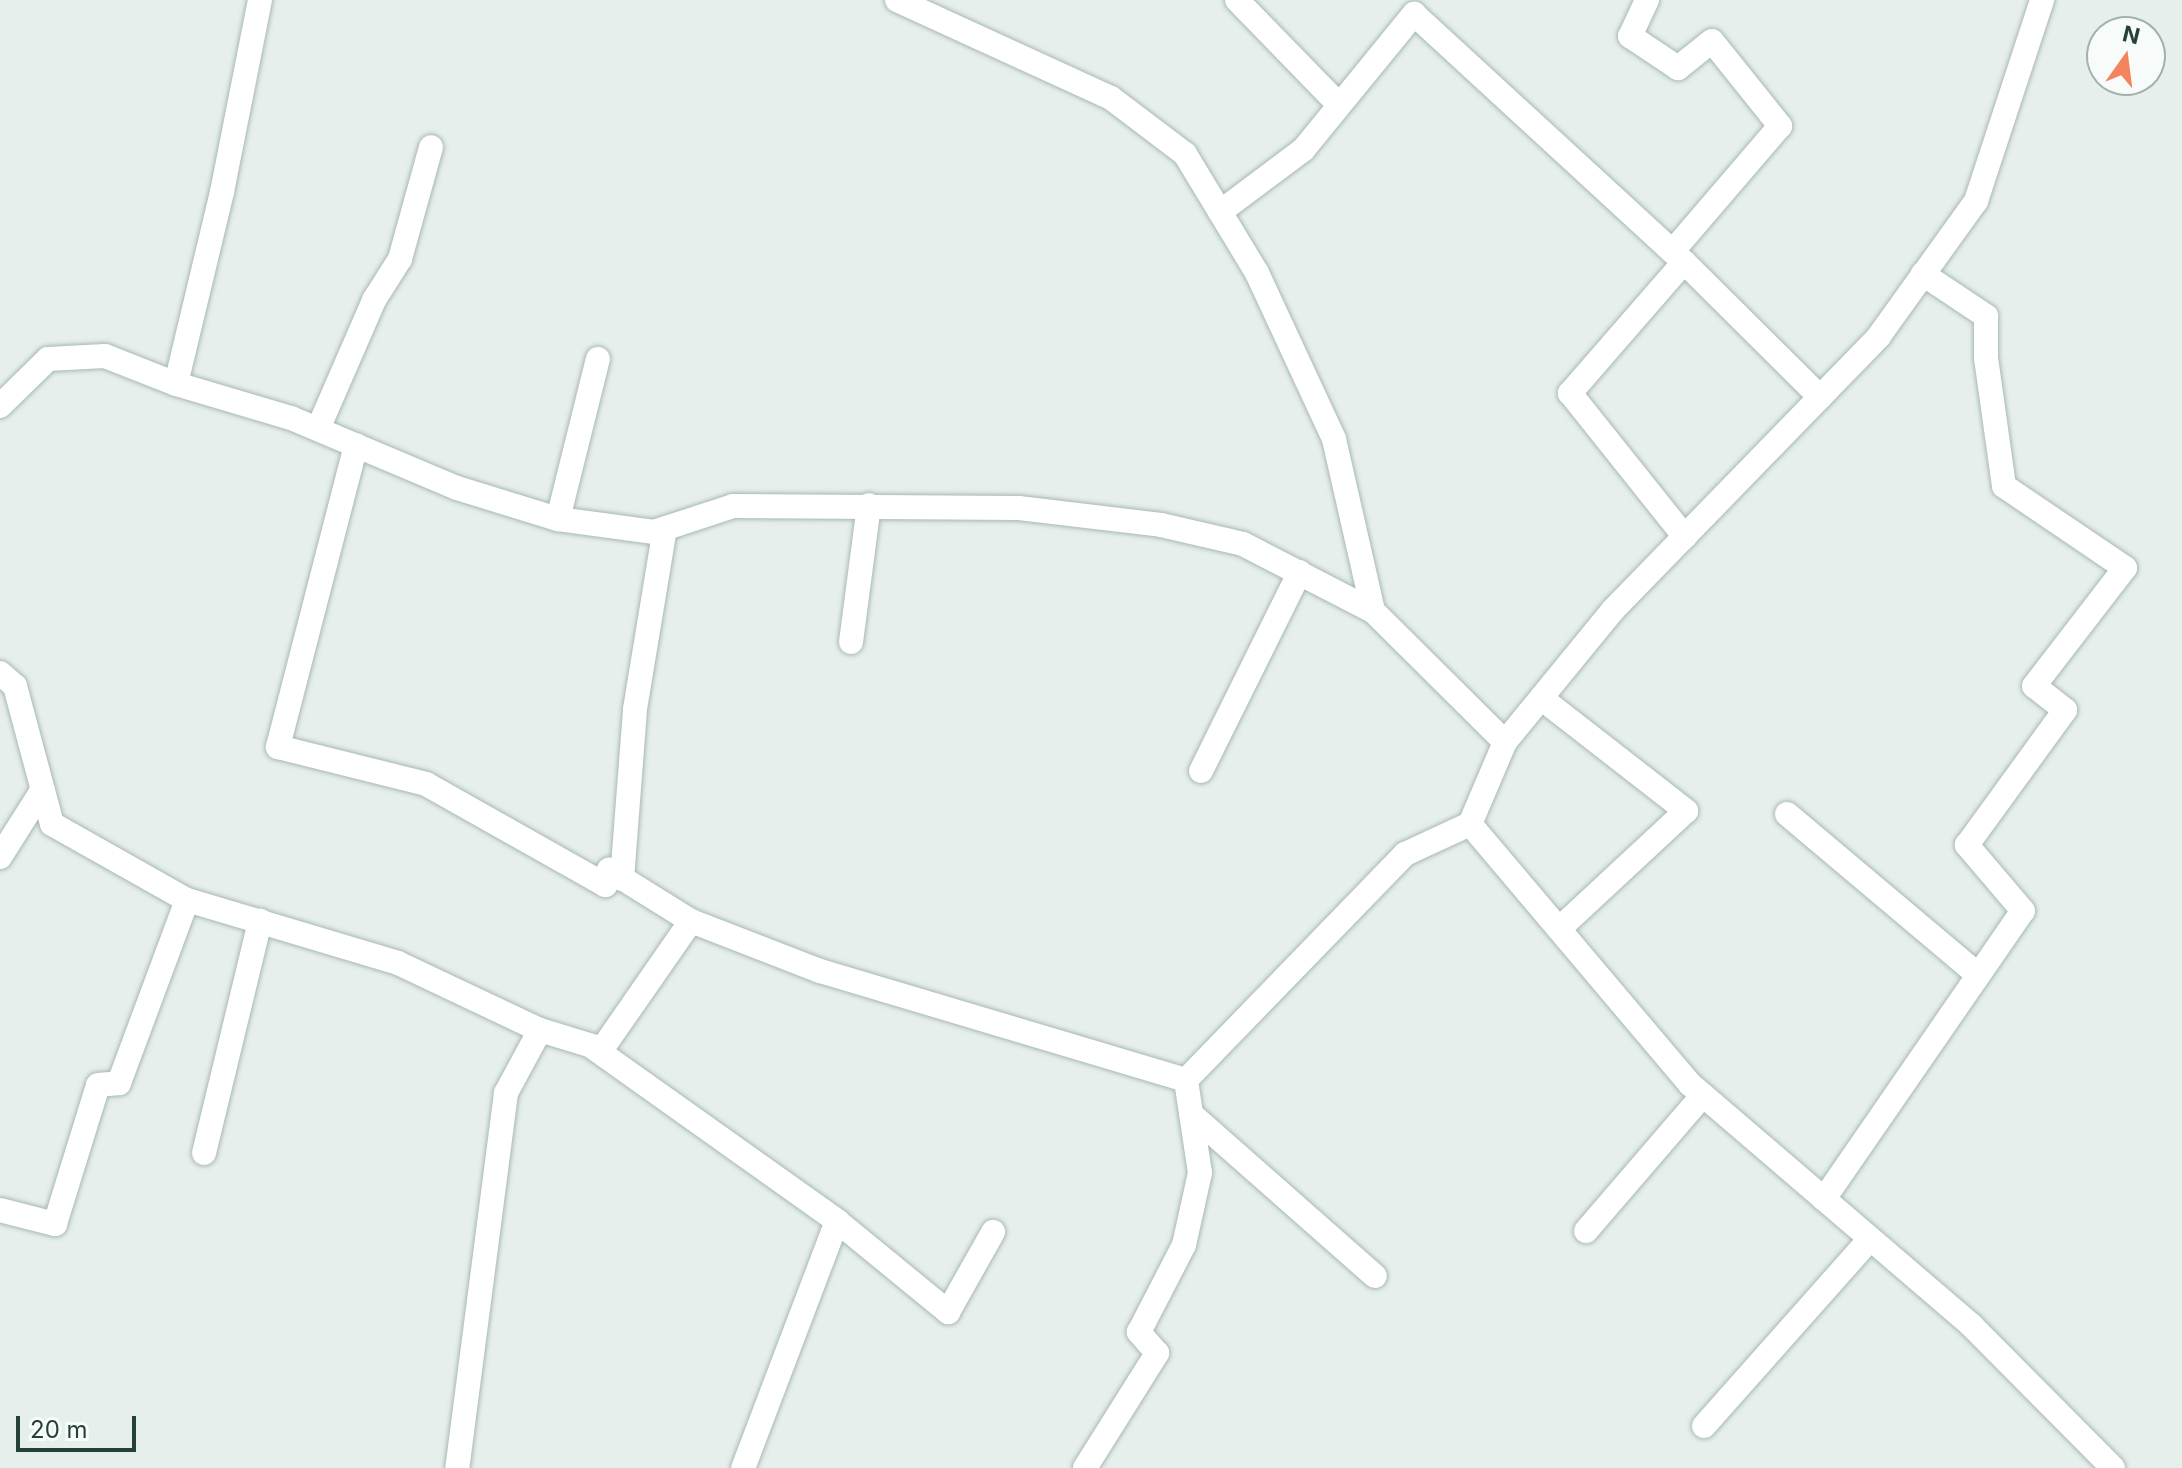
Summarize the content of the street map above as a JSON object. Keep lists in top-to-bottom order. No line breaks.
{"scale_bar":"20 m","north":"top"}
